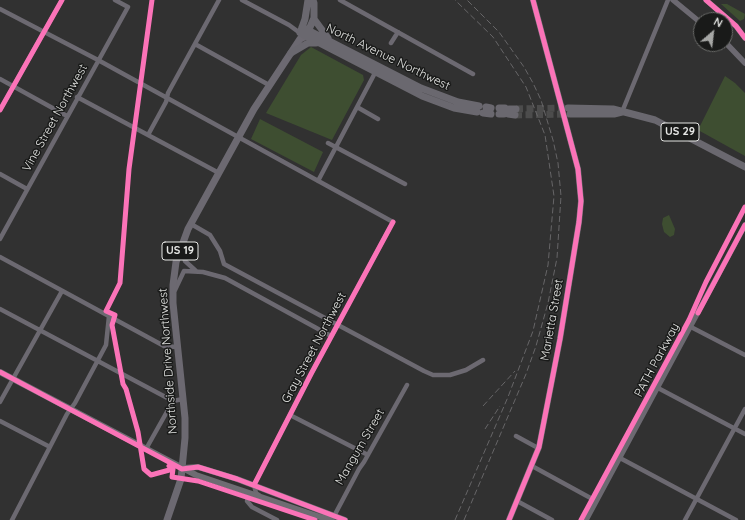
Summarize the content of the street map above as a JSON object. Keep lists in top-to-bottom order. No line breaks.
{"streets":{"highway":["North Avenue Northwest","US 29","US 19","Northside Drive Northwest"],"main road":["Marietta Street"],"street":["Vine Street Northwest","Gray Street Northwest","Mangum Street"],"cycle path":["PATH Parkway"]},"crossings":[["North Avenue Northwest","Northside Drive Northwest"],["US 29","Marietta Street"]],"north":"top right"}
